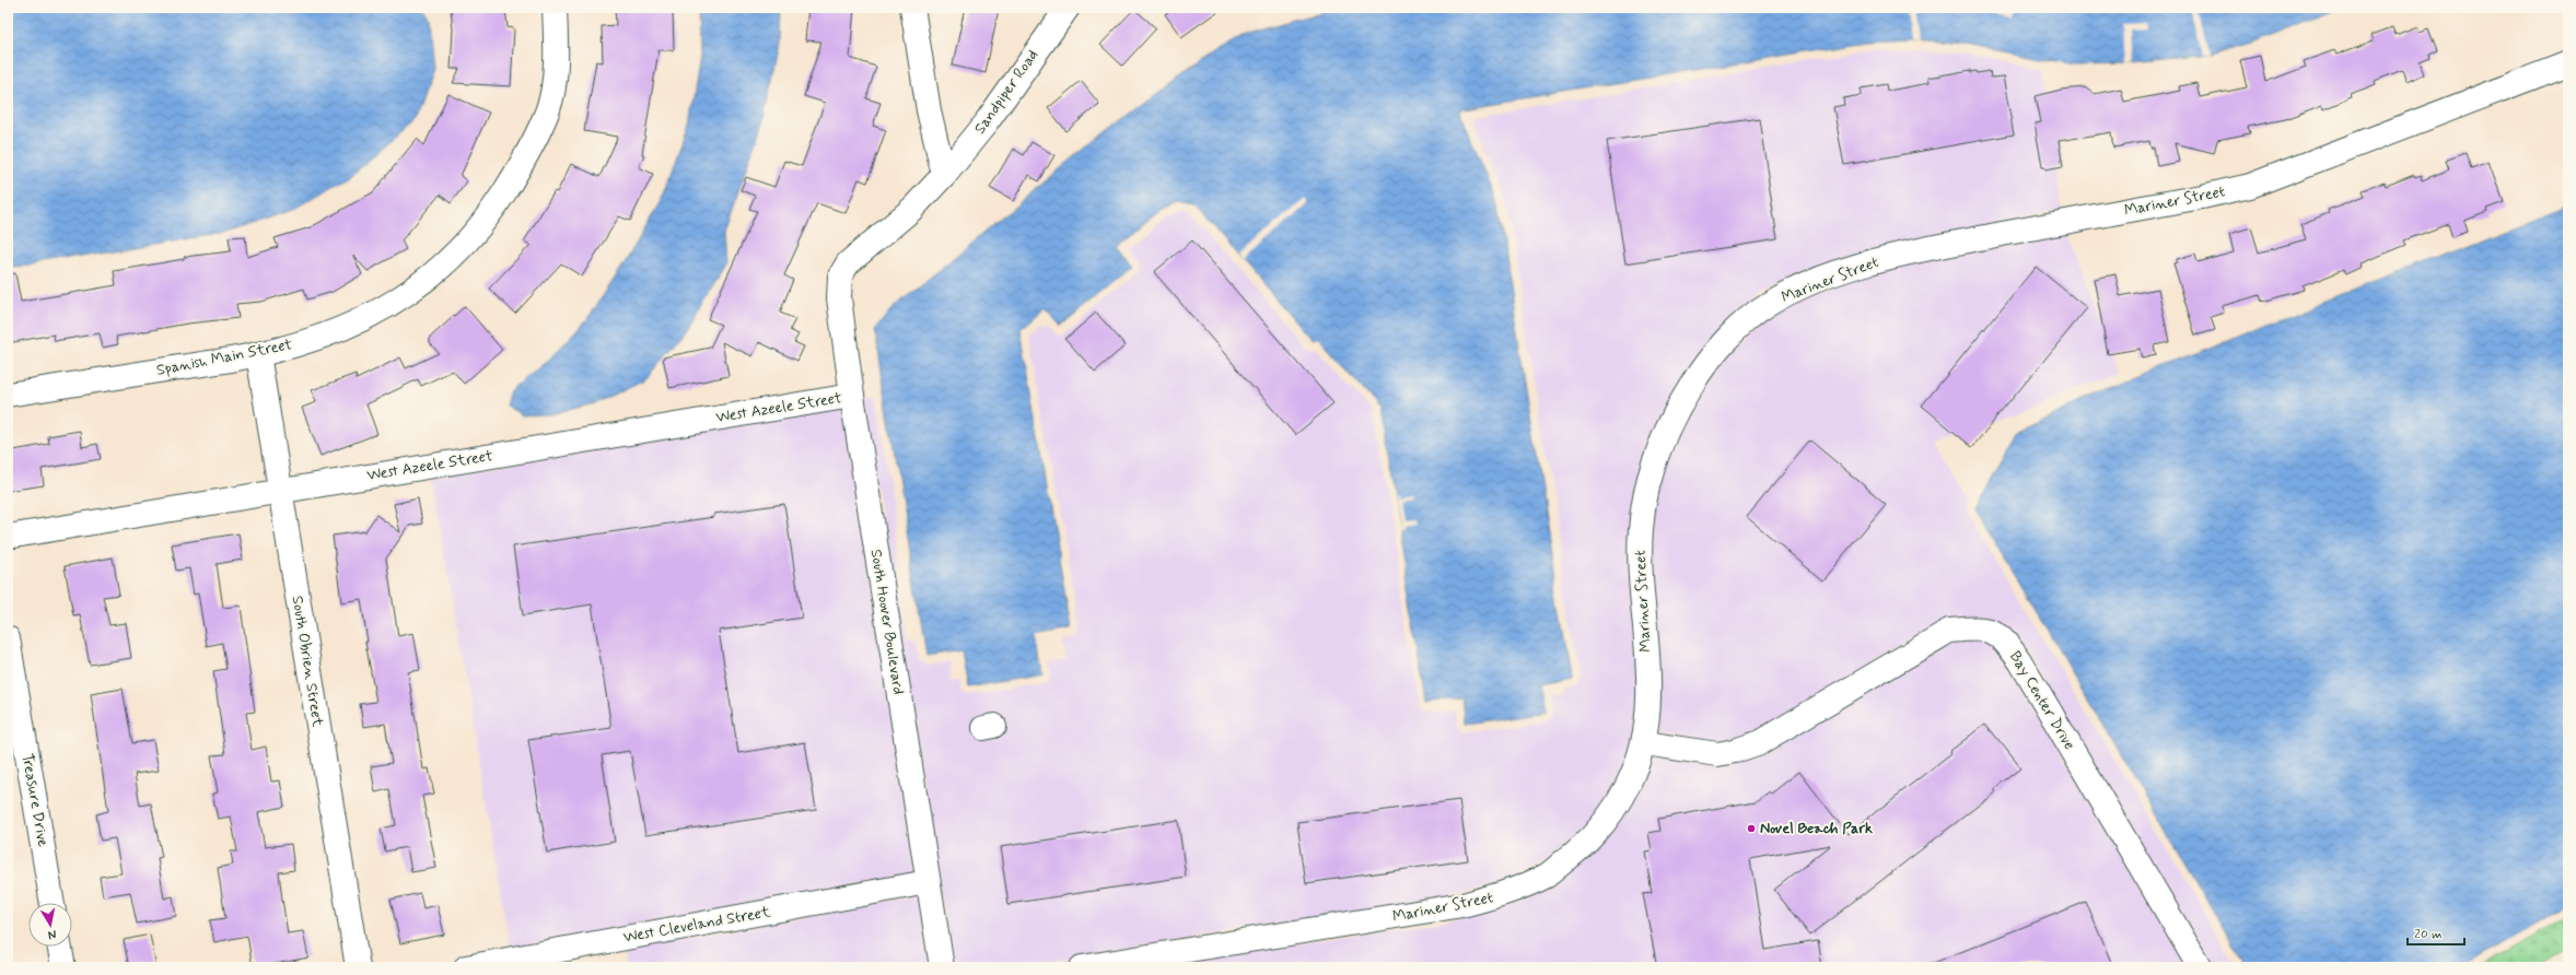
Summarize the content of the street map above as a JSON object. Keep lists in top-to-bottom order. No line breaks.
{"streets":{"street":["Sandpiper Road","Mariner Street","Spanish Main Street","West Azeele Street","South Hoover Boulevard","South Obrien Street","Bay Center Drive","Treasure Drive","West Cleveland Street"]},"crossings":[["Sandpiper Road","South Hoover Boulevard"],["Mariner Street","Bay Center Drive"],["Spanish Main Street","South Obrien Street"],["West Azeele Street","South Hoover Boulevard"],["West Azeele Street","South Obrien Street"],["South Hoover Boulevard","West Cleveland Street"]],"places":["Novel Beach Park"],"scale_bar":"20 m","north":"bottom"}
